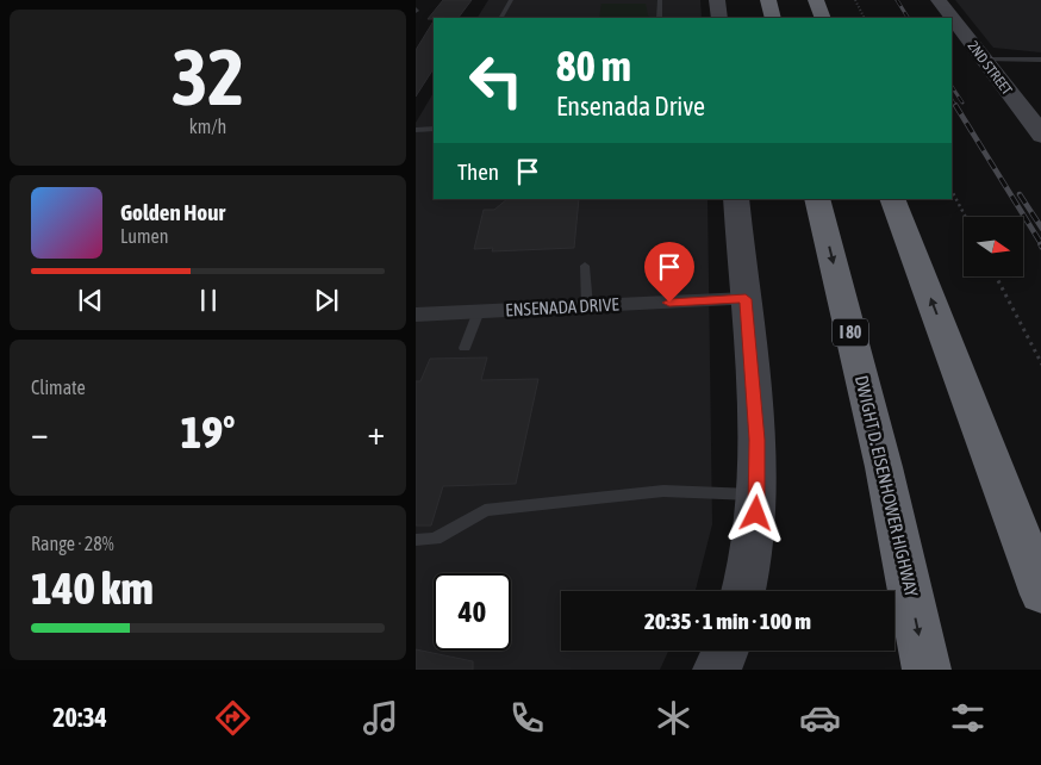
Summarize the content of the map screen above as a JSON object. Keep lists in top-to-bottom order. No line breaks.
{"streets":{"highway":["I 80","DWIGHT D. EISENHOWER HIGHWAY"],"street":["2ND STREET","ENSENADA DRIVE"]},"north":"right","page":{"tile":[["32","km/h"],"Climate",["Range · 28%","140 km"]],"turn":["80 m","Ensenada Drive"],"then":"Then","song":["Golden Hour","Lumen"],"heat":["−","19°","+"],"limit":"40","trip":"20:35 · 1 min · 100 m","tabs":"20:34"}}
